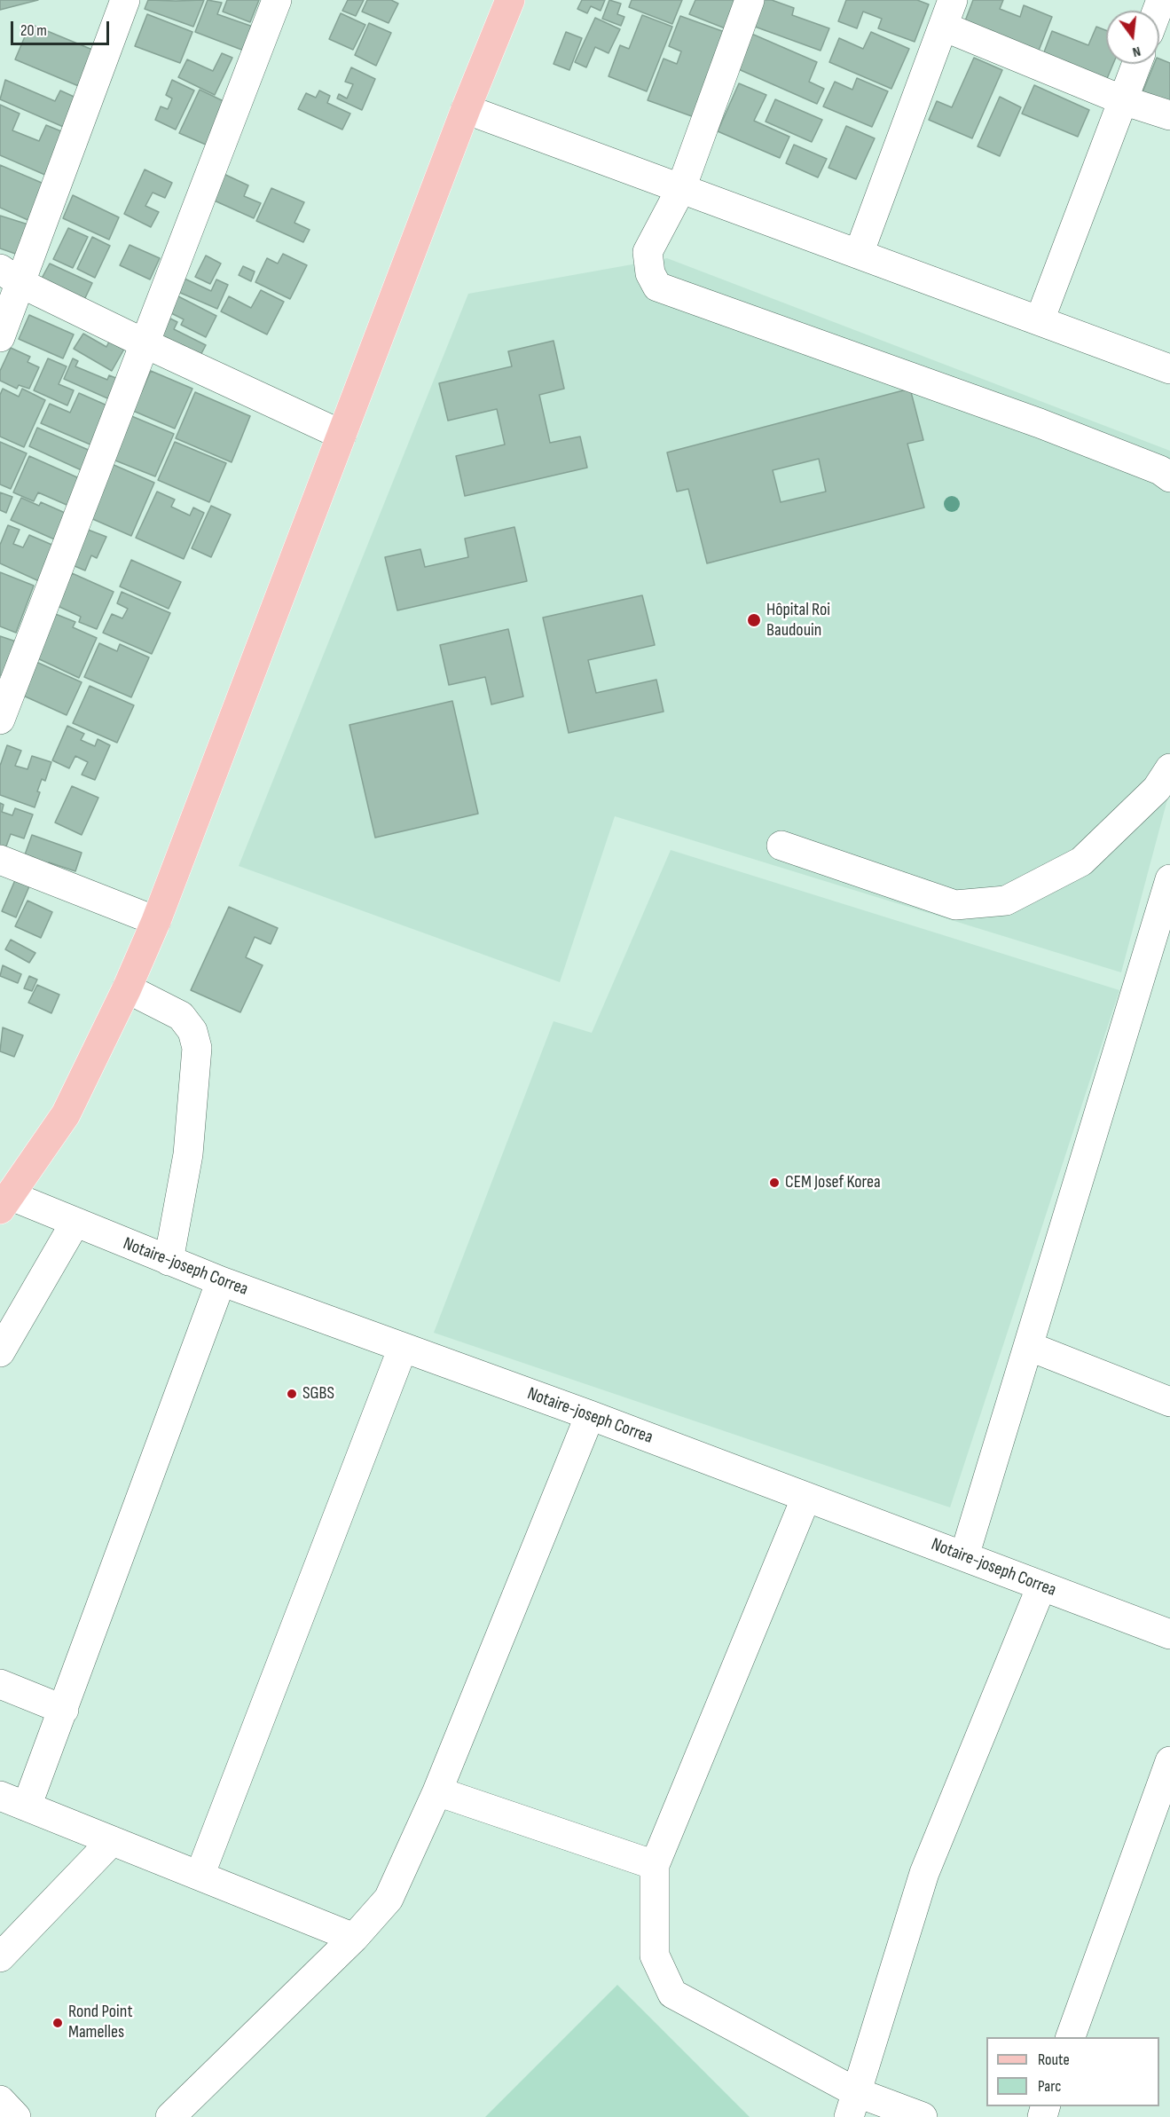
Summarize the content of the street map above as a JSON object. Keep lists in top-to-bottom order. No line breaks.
{"streets":{"street":["Notaire-joseph Correa"]},"places":["Hôpital Roi Baudouin","CEM Josef Korea","SGBS","Rond Point Mamelles"],"legend":["Route","Parc"],"scale_bar":"20 m","north":"bottom"}
